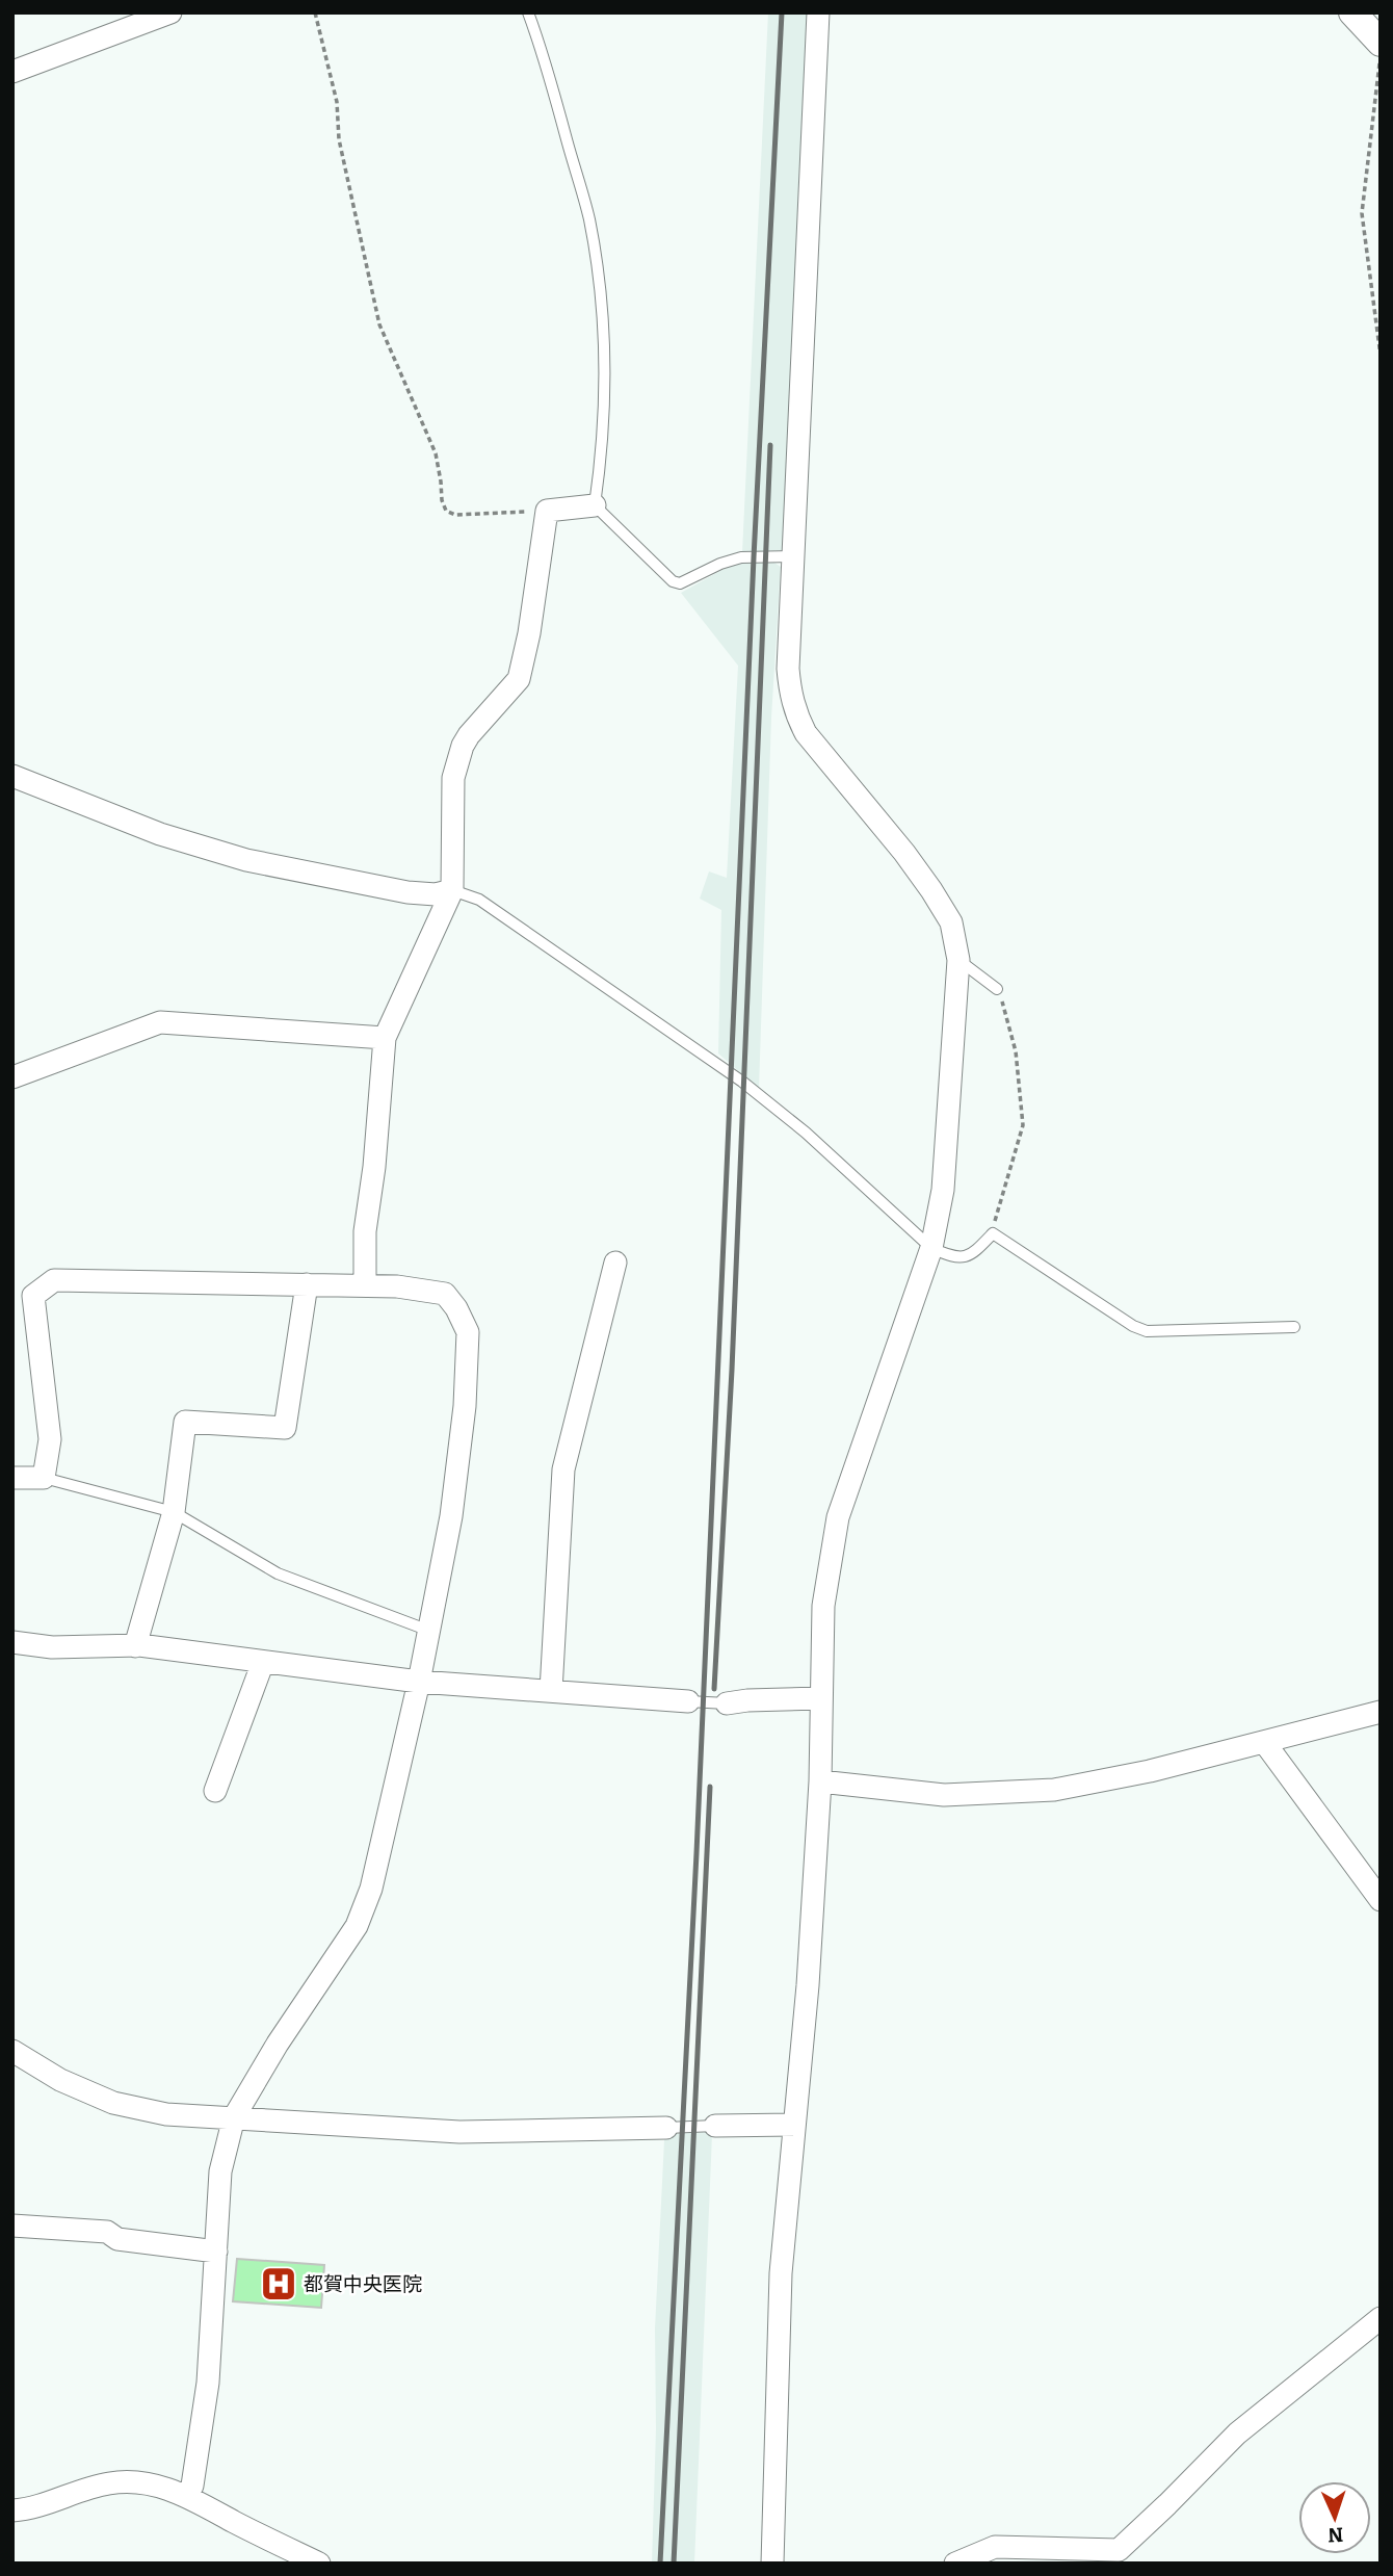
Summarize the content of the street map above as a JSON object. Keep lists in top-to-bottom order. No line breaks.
{"places":{"hospital":["都賀中央医院"]},"north":"bottom"}
